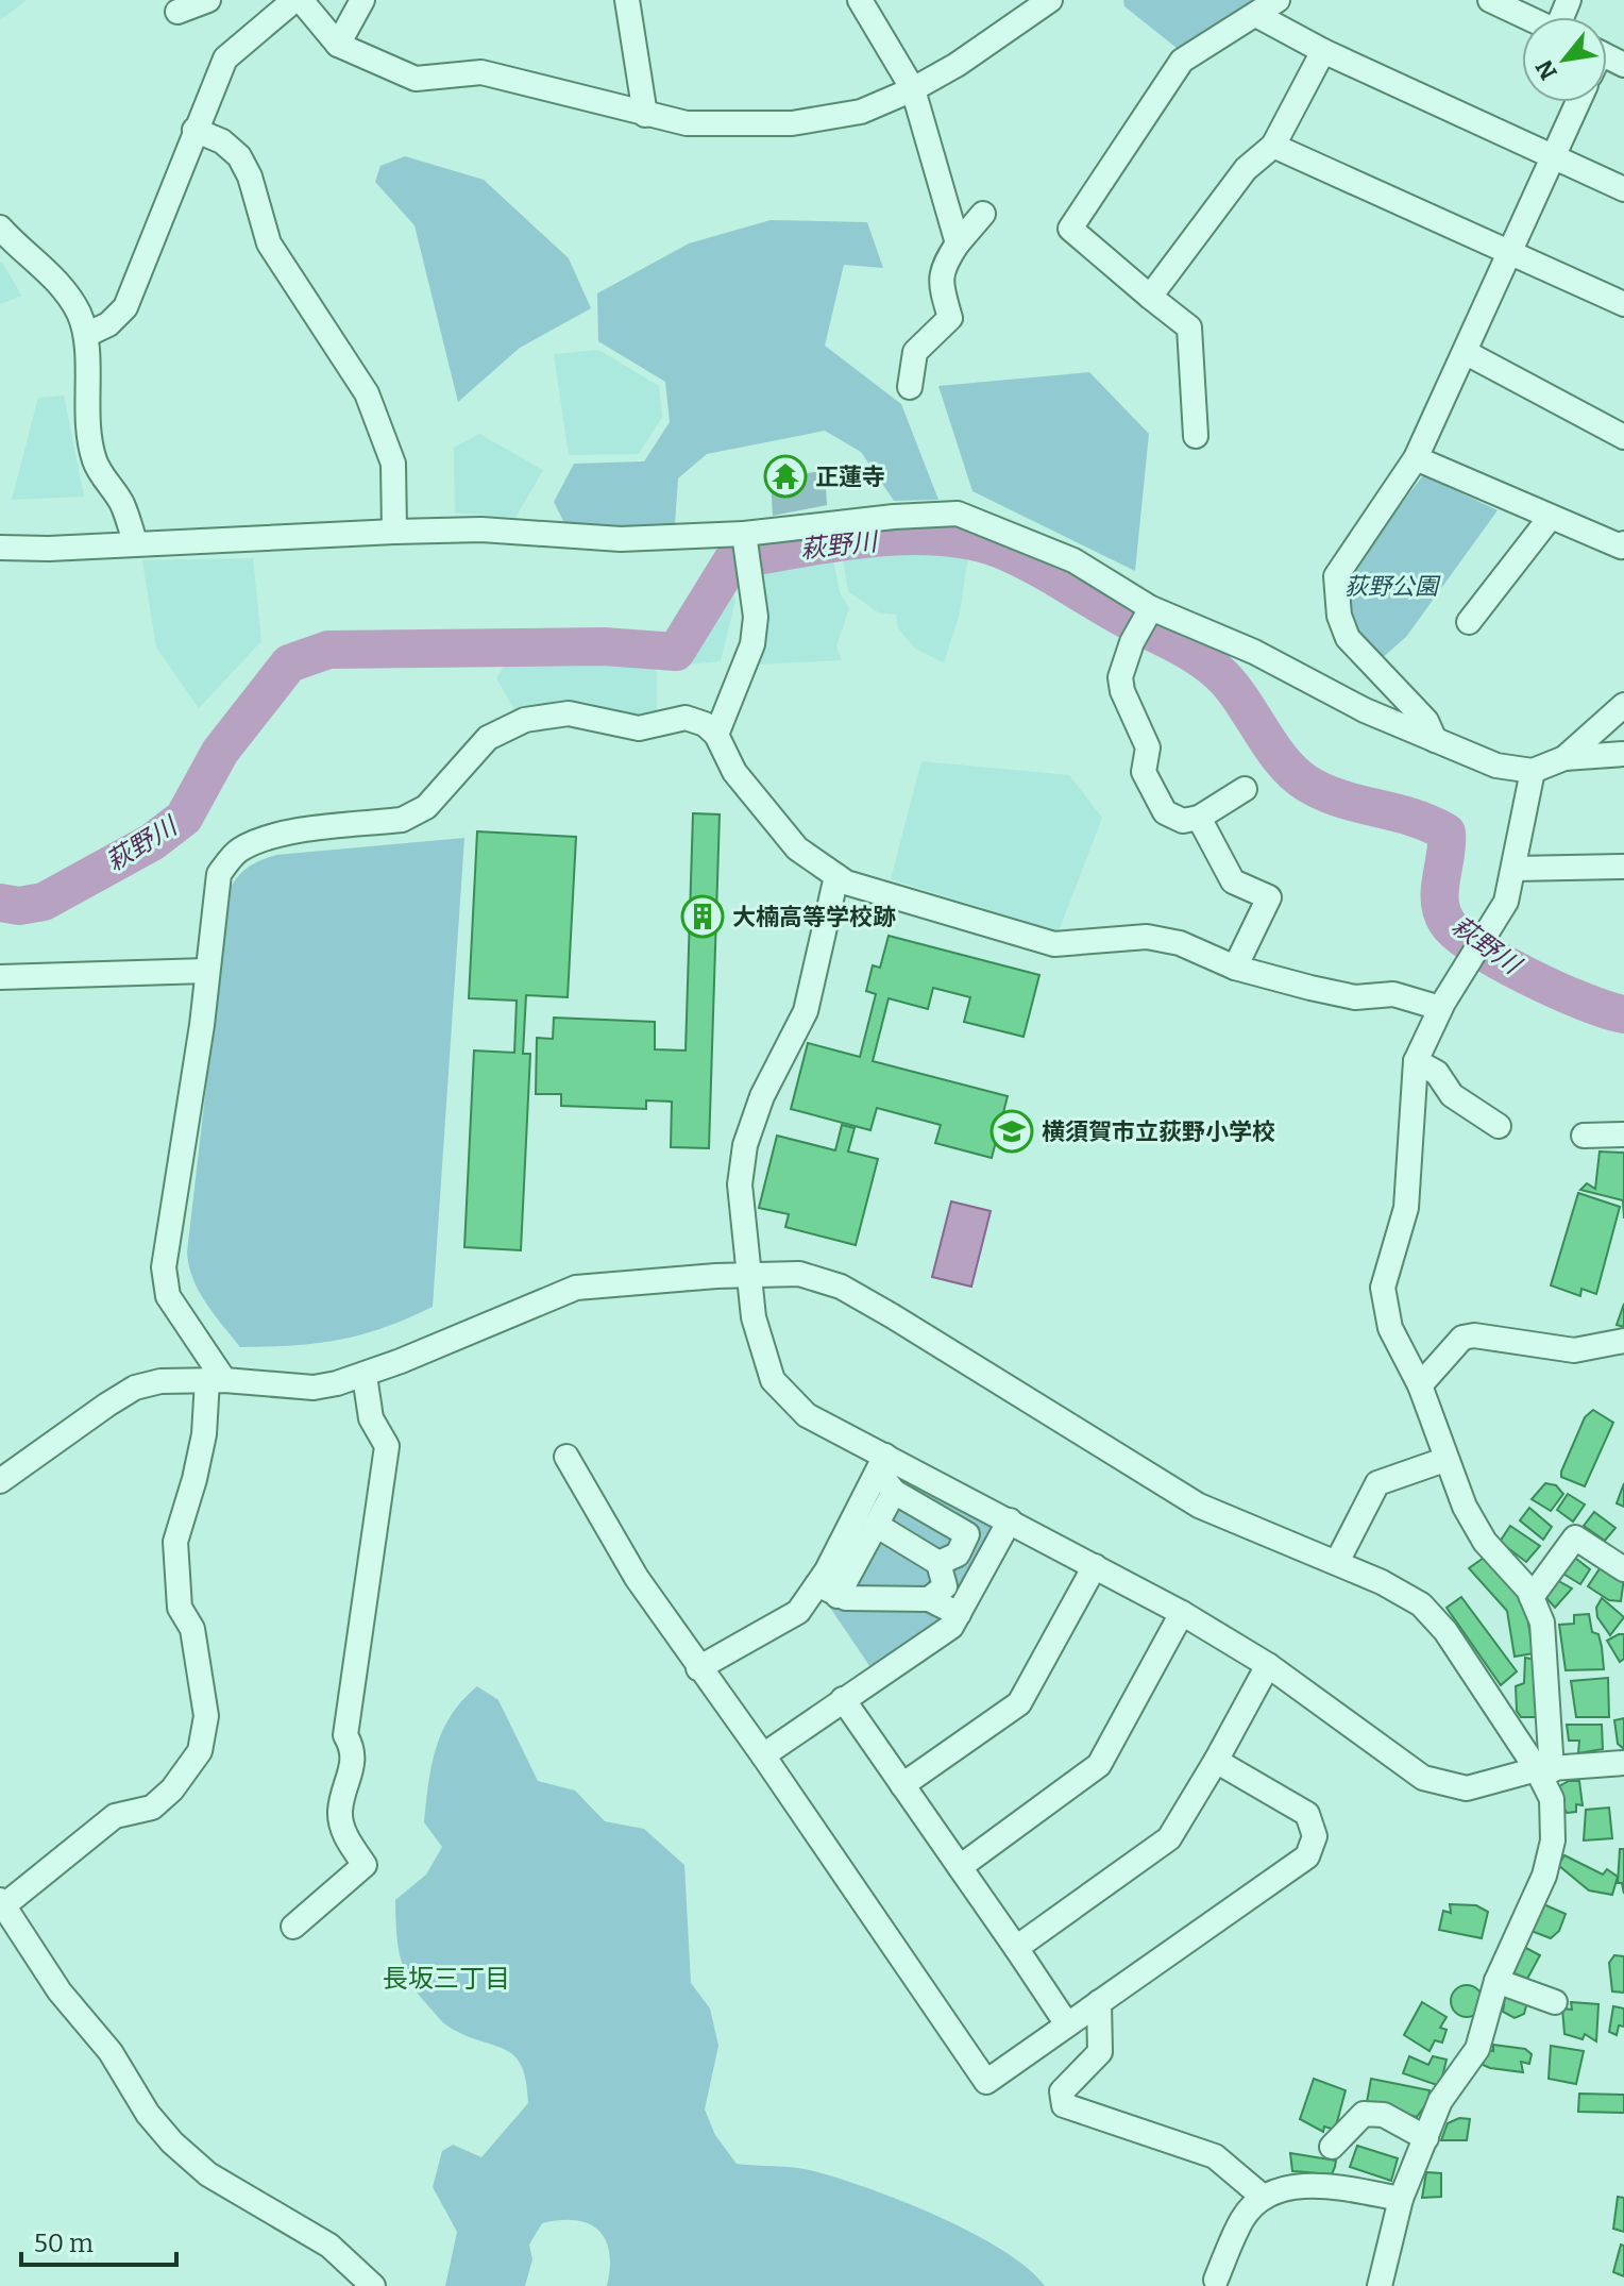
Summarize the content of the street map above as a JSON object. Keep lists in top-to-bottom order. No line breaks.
{"districts":["長坂三丁目"],"water":["萩野川"],"parks":["荻野公園"],"places":{"temple":["正蓮寺"],"building":["大楠高等学校跡"],"school or university":["横須賀市立荻野小学校"]},"scale_bar":"50 m","north":"bottom left"}
